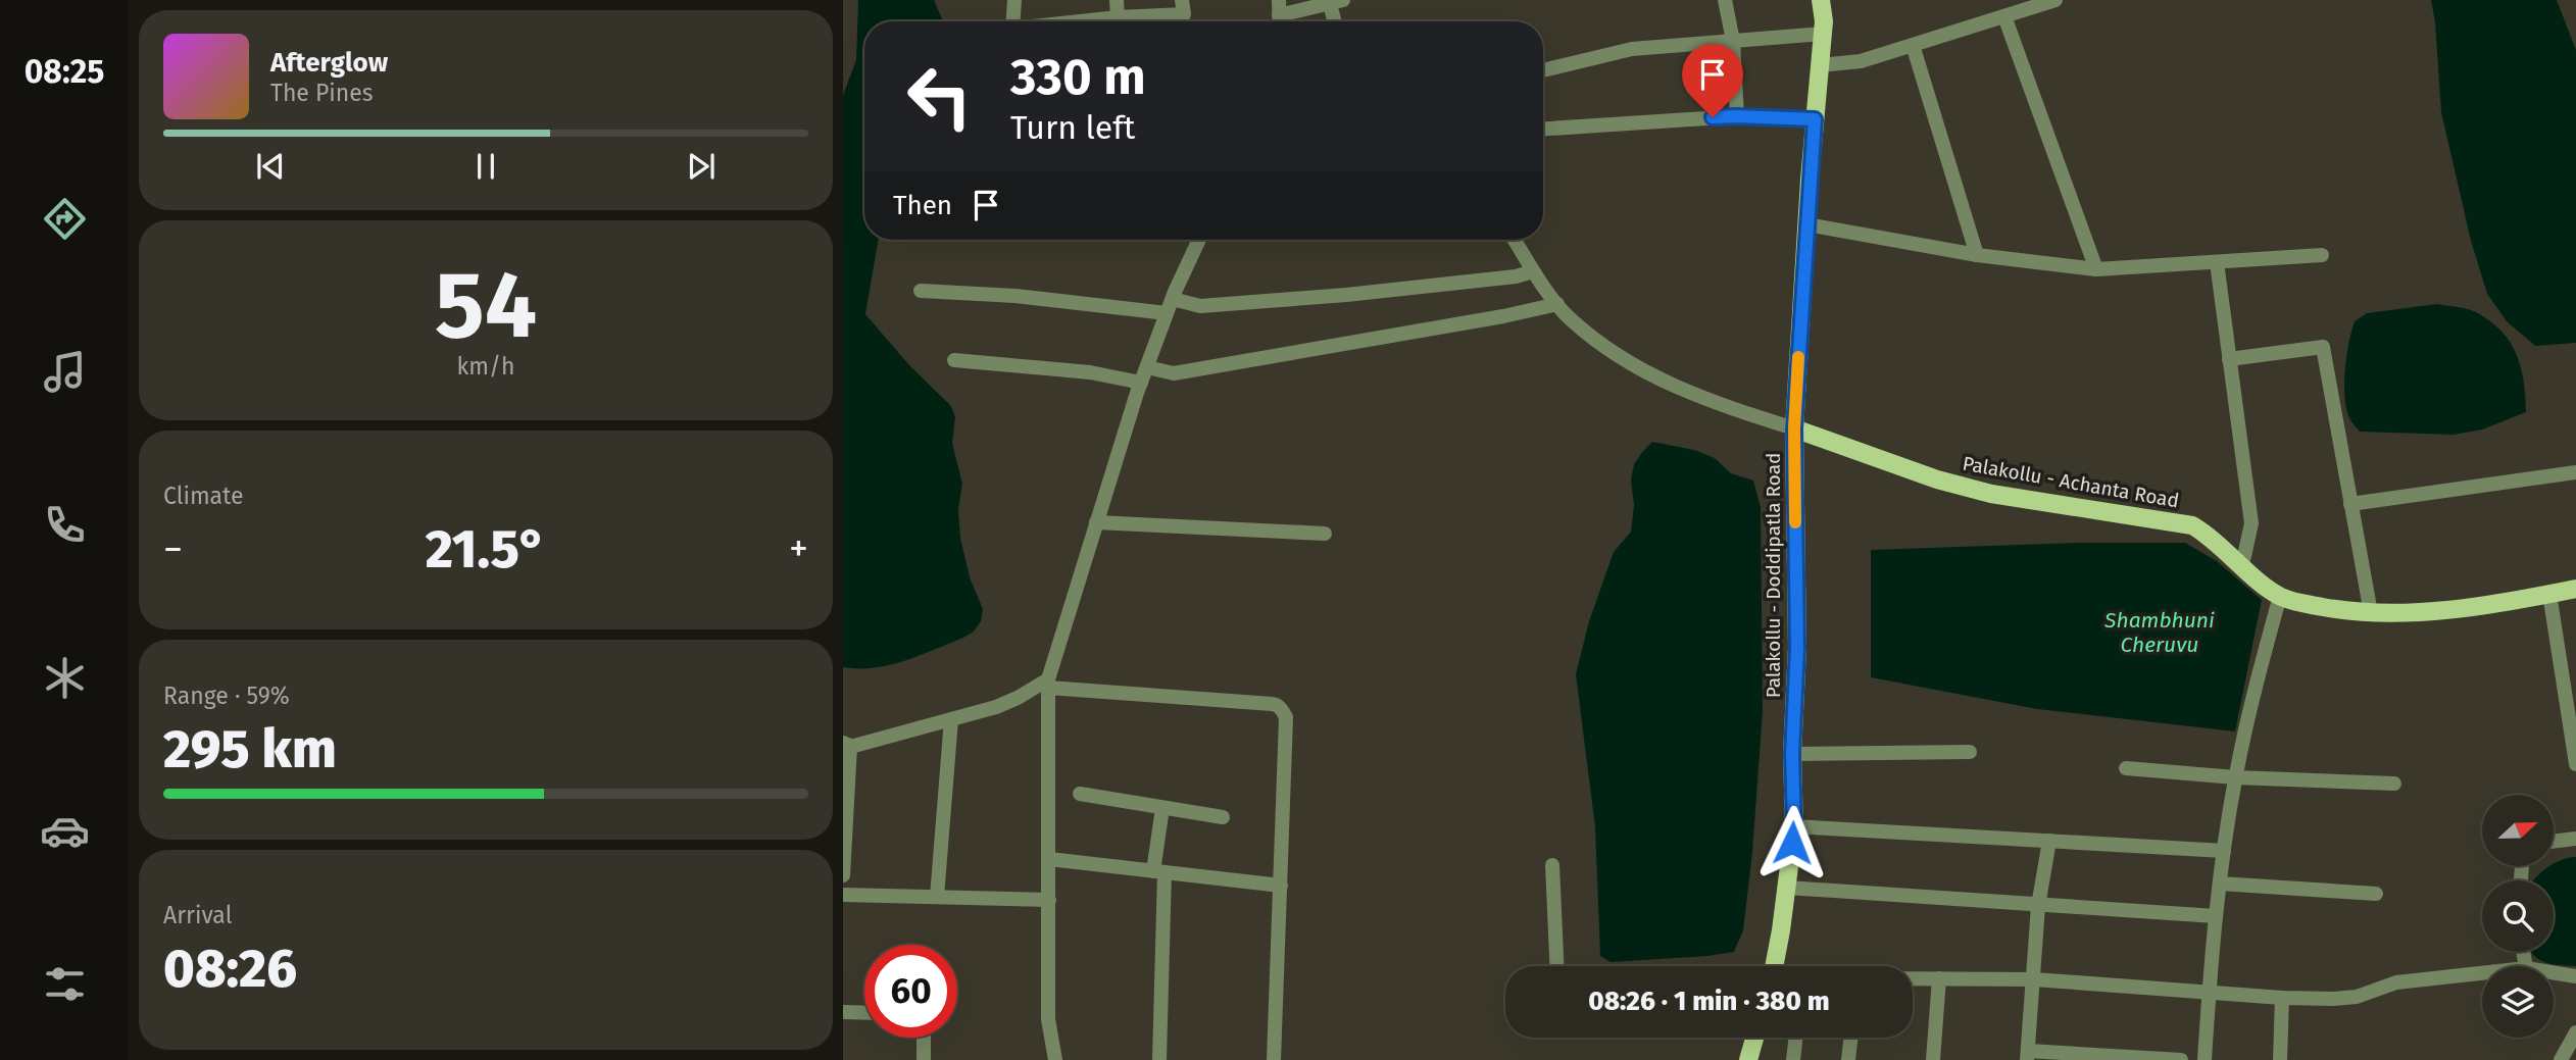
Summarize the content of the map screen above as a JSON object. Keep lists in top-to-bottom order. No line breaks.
{"streets":{"main road":["Palakollu - Achanta Road","Palakollu - Doddipatla Road"]},"crossings":[["Palakollu - Achanta Road","Palakollu - Doddipatla Road"]],"water":["Shambhuni Cheruvu"],"north":"right","page":{"tabs":"08:25","turn":["330 m","Turn left"],"song":["Afterglow","The Pines"],"then":"Then","tile":[["54","km/h"],"Climate",["Range · 59%","295 km"],["Arrival","08:26"]],"heat":["−","21.5°","+"],"limit":"60","trip":"08:26 · 1 min · 380 m"}}
